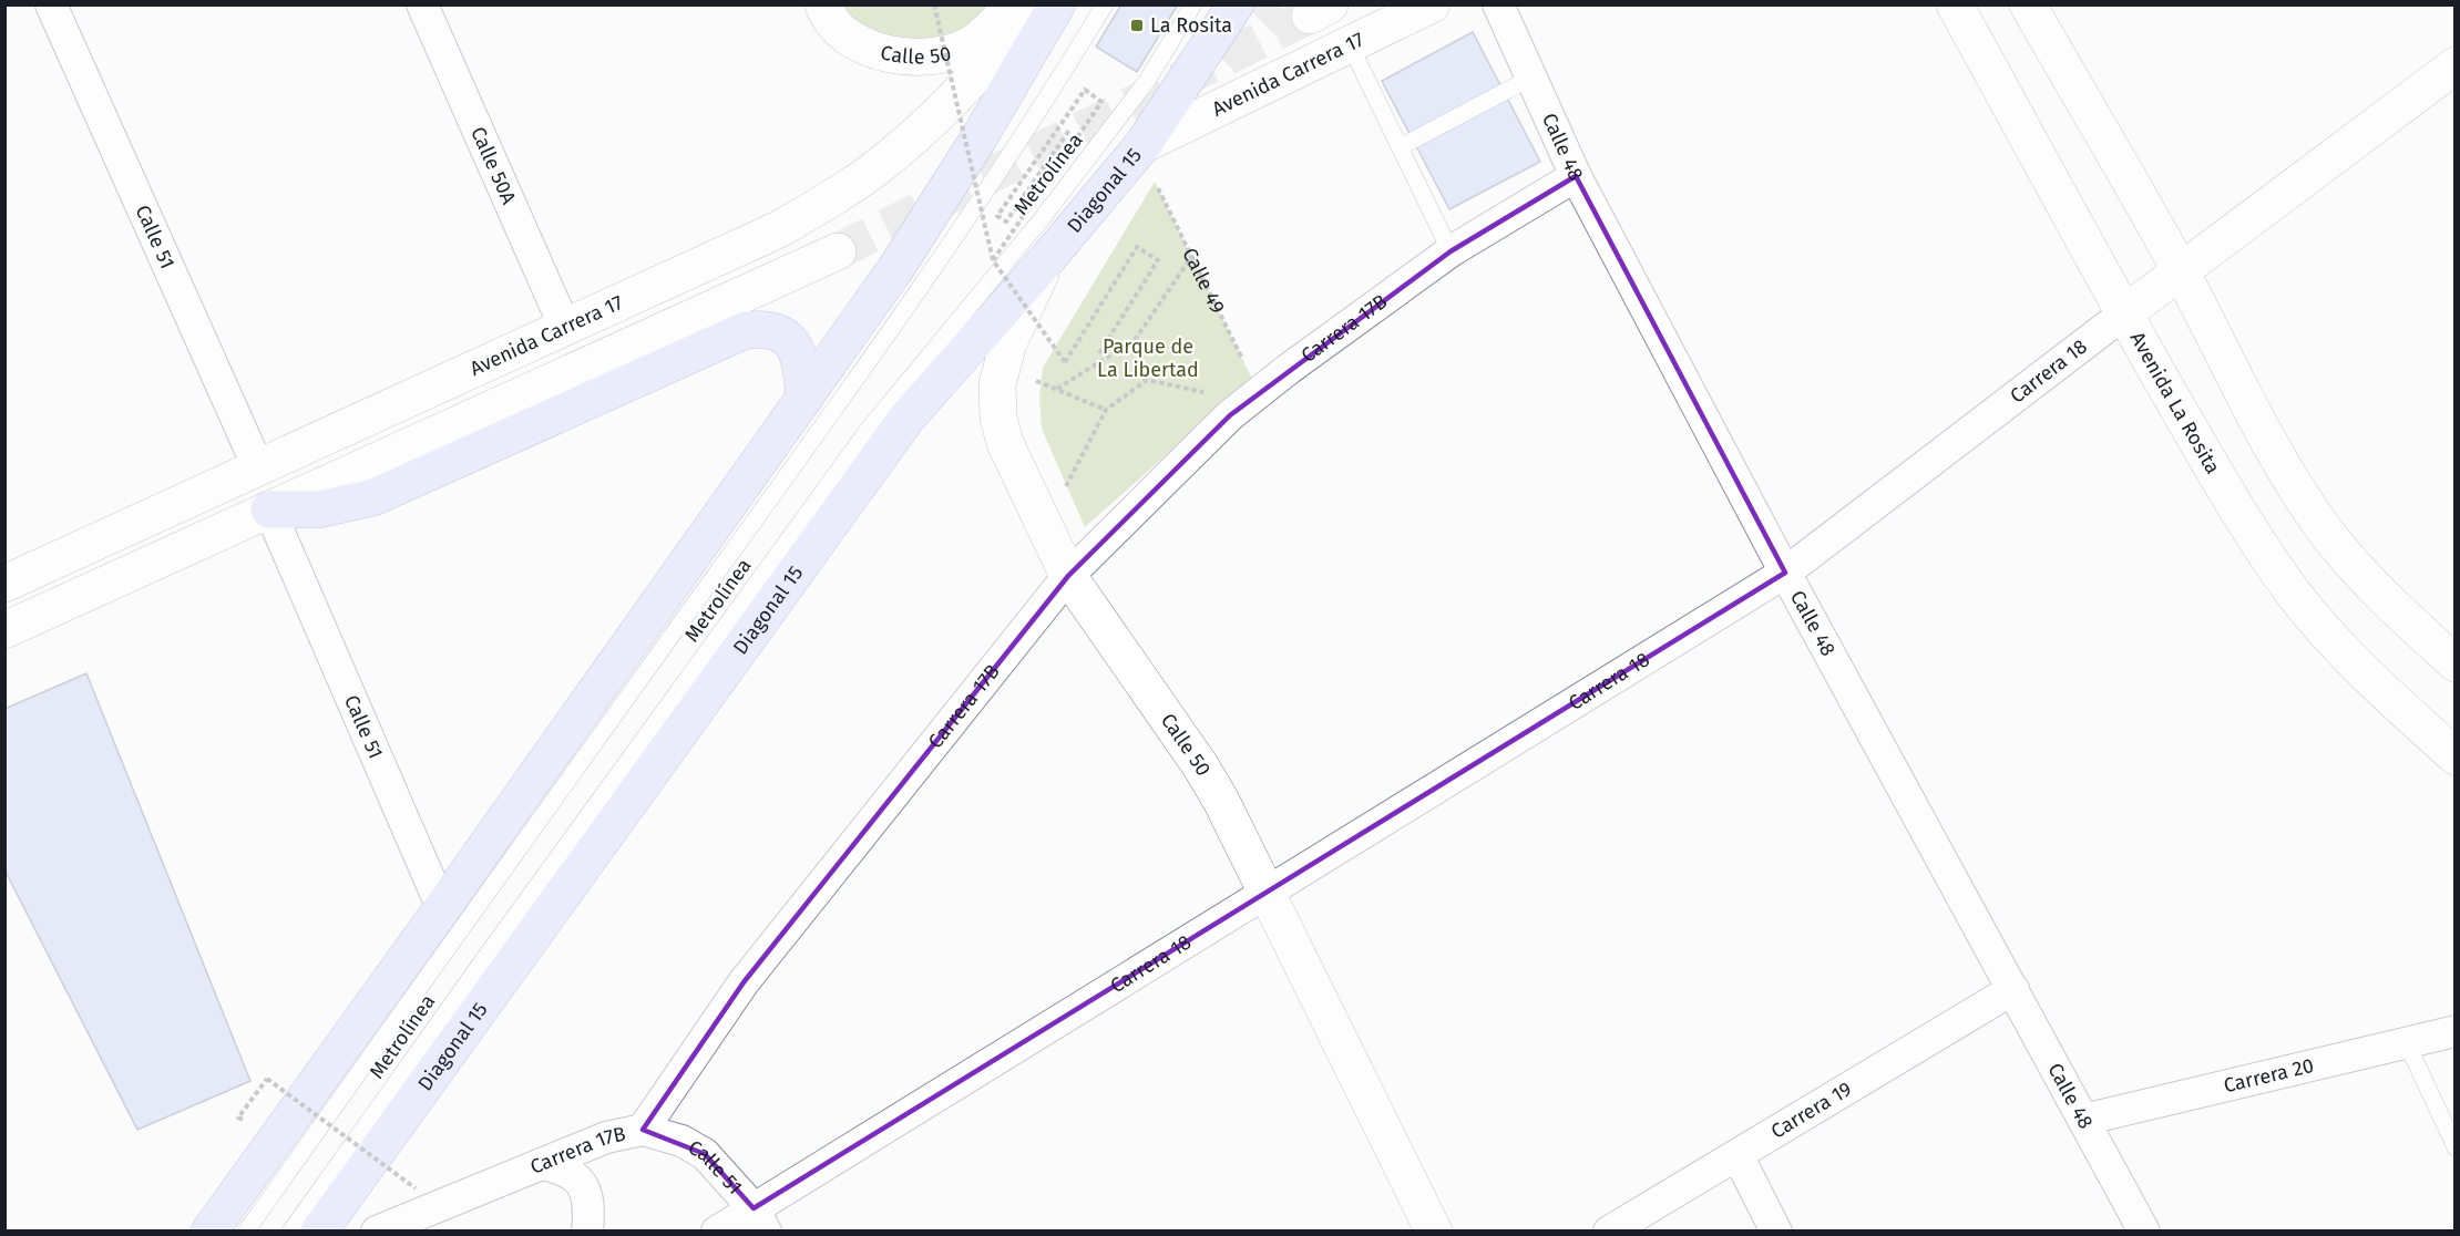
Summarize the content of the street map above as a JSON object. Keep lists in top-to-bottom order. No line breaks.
{"streets":{"main road":["Calle 50","Avenida Carrera 17","Diagonal 15","Carrera 18","Avenida La Rosita"],"street":["Calle 48","Calle 50A","Calle 51","Carrera 17B","Carrera 20","Carrera 19"],"lane":["Metrolínea"],"path":["Calle 49"]},"crossings":[["Calle 50","Diagonal 15"],["Calle 50","Carrera 17B"],["Calle 50","Carrera 18"],["Avenida Carrera 17","Calle 50A"],["Avenida Carrera 17","Diagonal 15"],["Avenida Carrera 17","Calle 51"],["Calle 48","Carrera 17B"],["Calle 48","Carrera 18"],["Calle 48","Carrera 20"],["Calle 48","Carrera 19"],["Calle 51","Carrera 17B"],["Calle 51","Carrera 18"],["Calle 49","Carrera 17B"],["Carrera 18","Avenida La Rosita"]],"parks":["Parque de La Libertad"],"places":{"transit":["La Rosita"]}}
